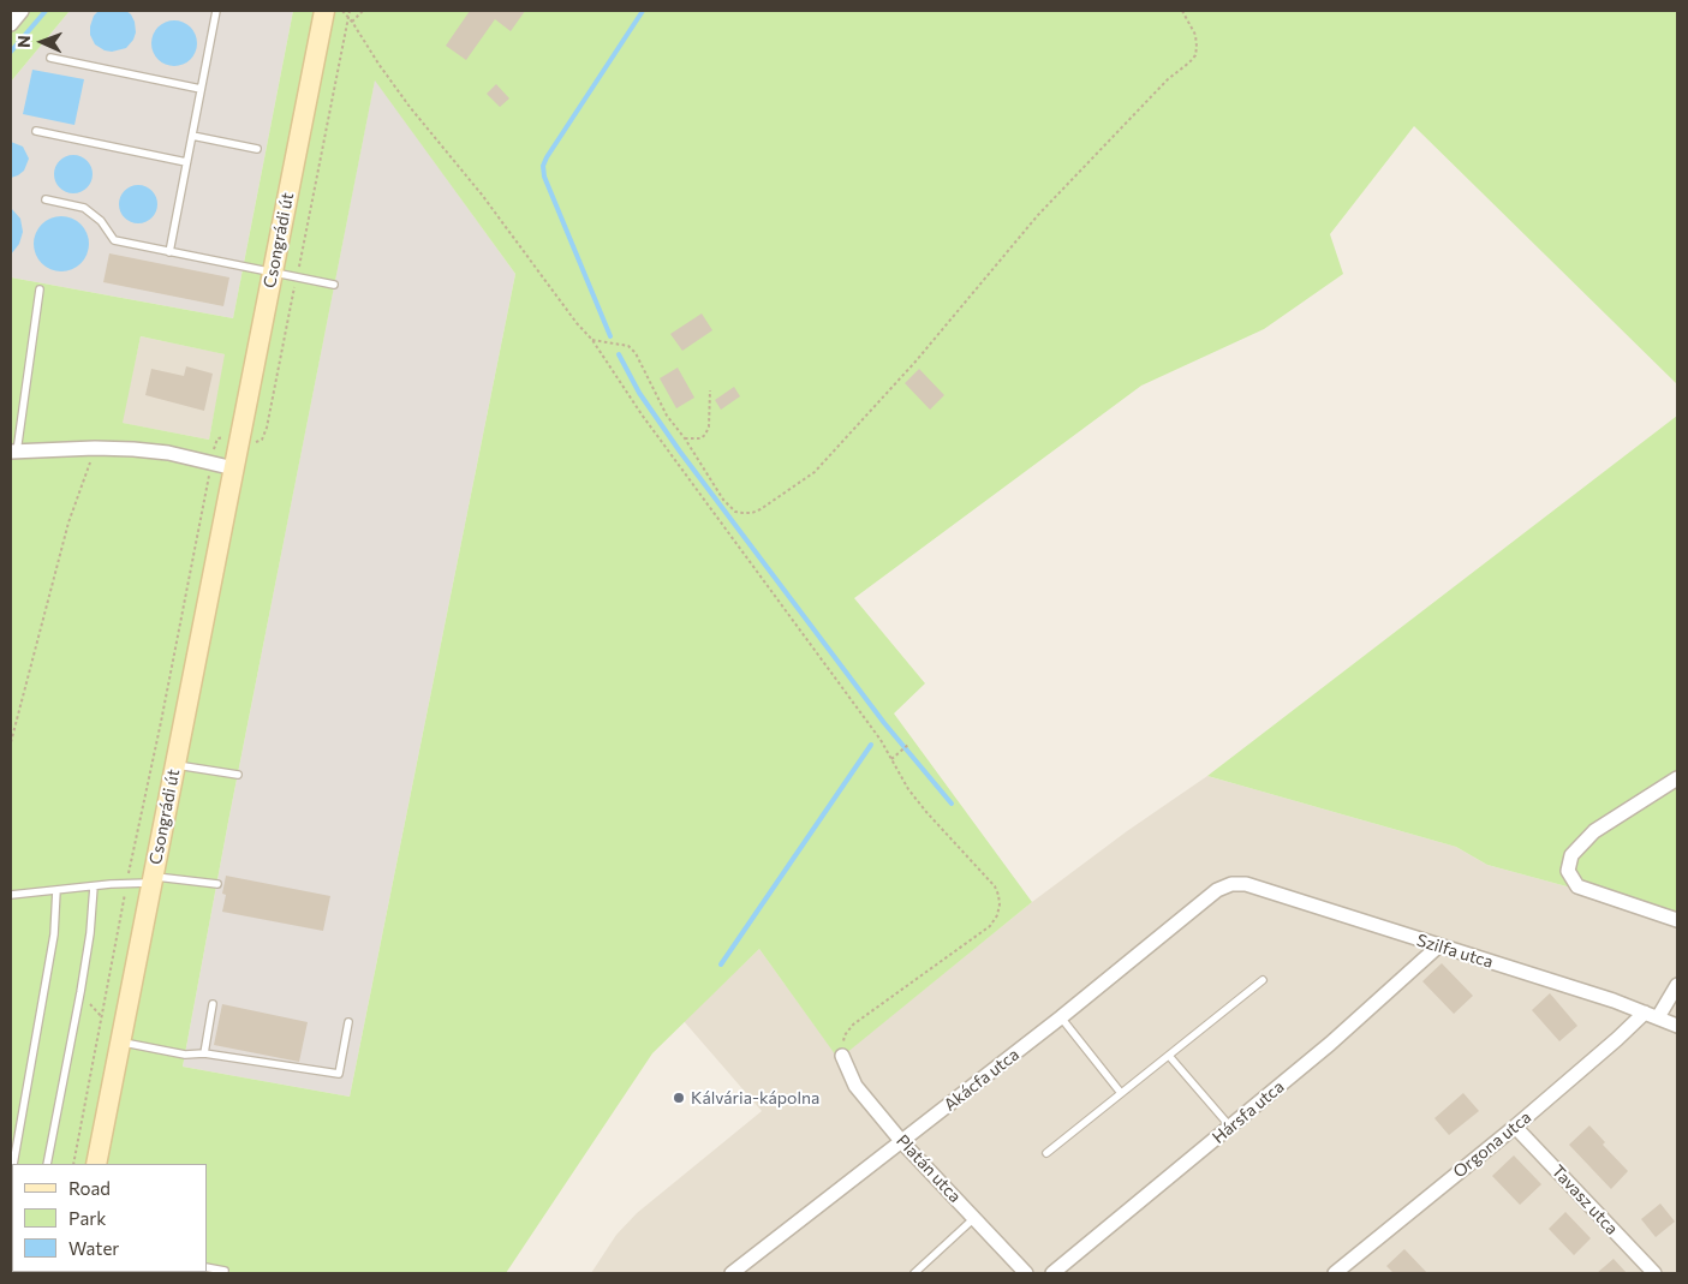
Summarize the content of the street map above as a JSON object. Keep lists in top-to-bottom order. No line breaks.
{"streets":{"main road":["Csongrádi út"],"street":["Szilfa utca","Akácfa utca","Hársfa utca","Orgona utca","Platán utca","Tavasz utca"]},"crossings":[["Szilfa utca","Akácfa utca"],["Szilfa utca","Hársfa utca"],["Szilfa utca","Orgona utca"],["Akácfa utca","Platán utca"],["Orgona utca","Tavasz utca"]],"places":["Kálvária-kápolna"],"legend":["Road","Park","Water"],"north":"left"}
